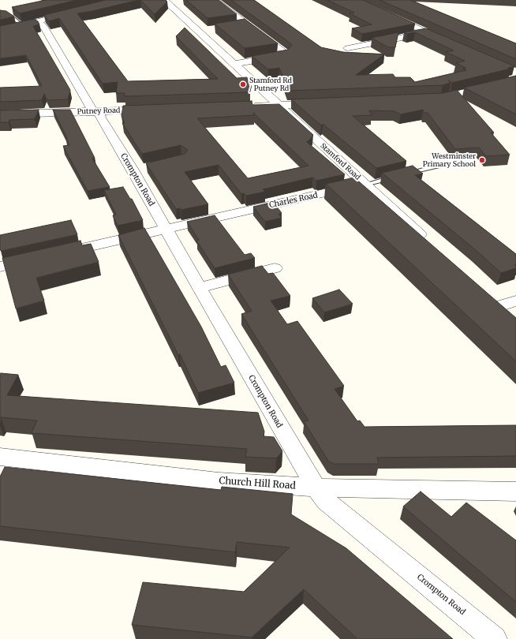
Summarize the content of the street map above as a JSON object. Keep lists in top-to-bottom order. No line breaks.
{"streets":{"street":["Putney Road","Stamford Road","Crompton Road","Charles Road","Church Hill Road"]},"crossings":[["Putney Road","Crompton Road"],["Stamford Road","Charles Road"],["Crompton Road","Charles Road"],["Crompton Road","Church Hill Road"]],"places":["Stamford Rd / Putney Rd","Westminster Primary School"]}
